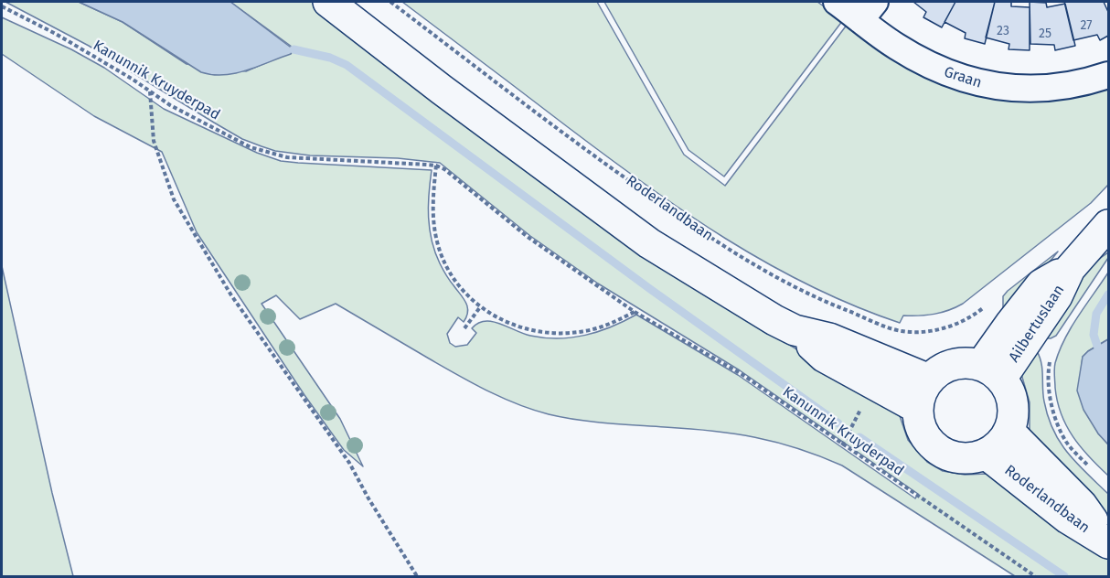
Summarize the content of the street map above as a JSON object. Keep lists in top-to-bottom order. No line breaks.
{"streets":{"main road":["Roderlandbaan","Ailbertuslaan"],"street":["Graan"],"path":["Kanunnik Kruyderpad"]},"crossings":[["Roderlandbaan","Ailbertuslaan"]],"house_numbers":["27","23","25"]}
